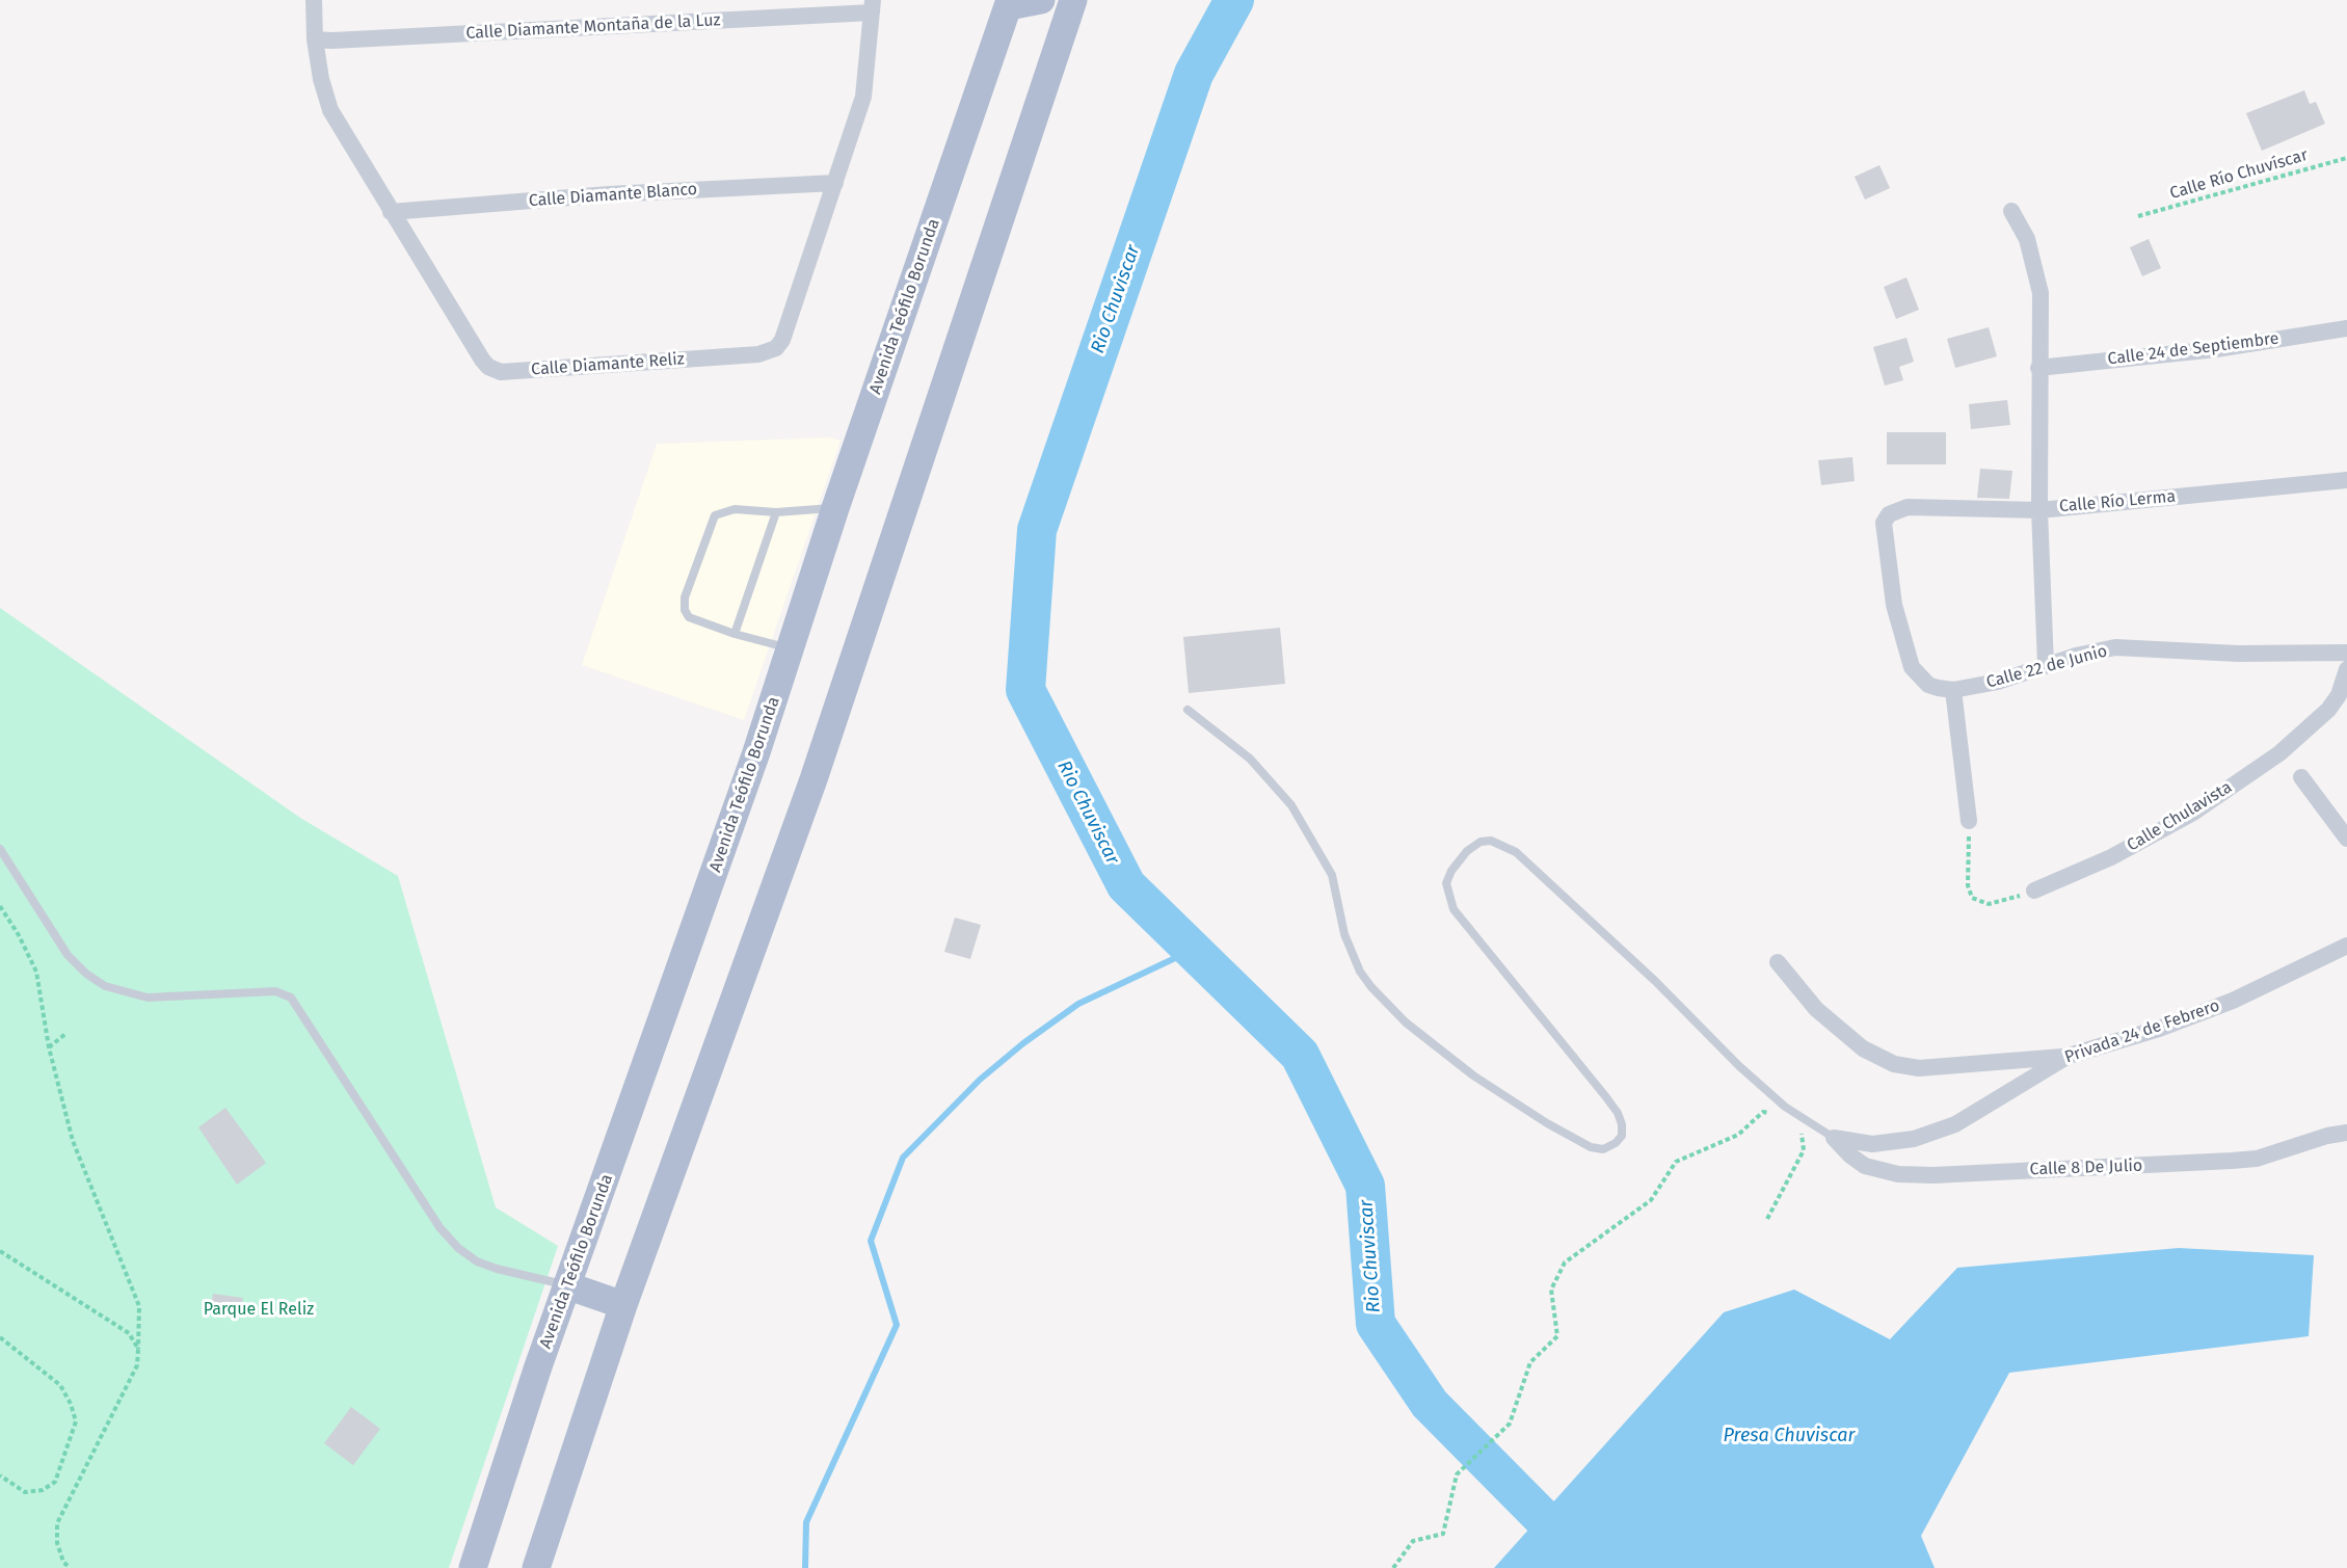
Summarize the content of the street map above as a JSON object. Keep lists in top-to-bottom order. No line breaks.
{"streets":{"main road":["Avenida Teófilo Borunda"],"street":["Calle Diamante Montaña de la Luz","Calle Diamante Blanco","Calle 24 de Septiembre","Calle Diamante Reliz","Calle Río Lerma","Calle 22 de Junio","Calle Chulavista","Privada 24 de Febrero","Calle 8 De Julio"],"path":["Calle Río Chuvíscar"]},"crossings":[["Calle Diamante Montaña de la Luz","Calle Diamante Reliz"],["Calle Diamante Blanco","Calle Diamante Reliz"],["Calle Río Lerma","Calle 22 de Junio"],["Privada 24 de Febrero","Calle 8 De Julio"]],"water":["Rio Chuviscar","Presa Chuviscar"],"parks":["Parque El Reliz"]}
